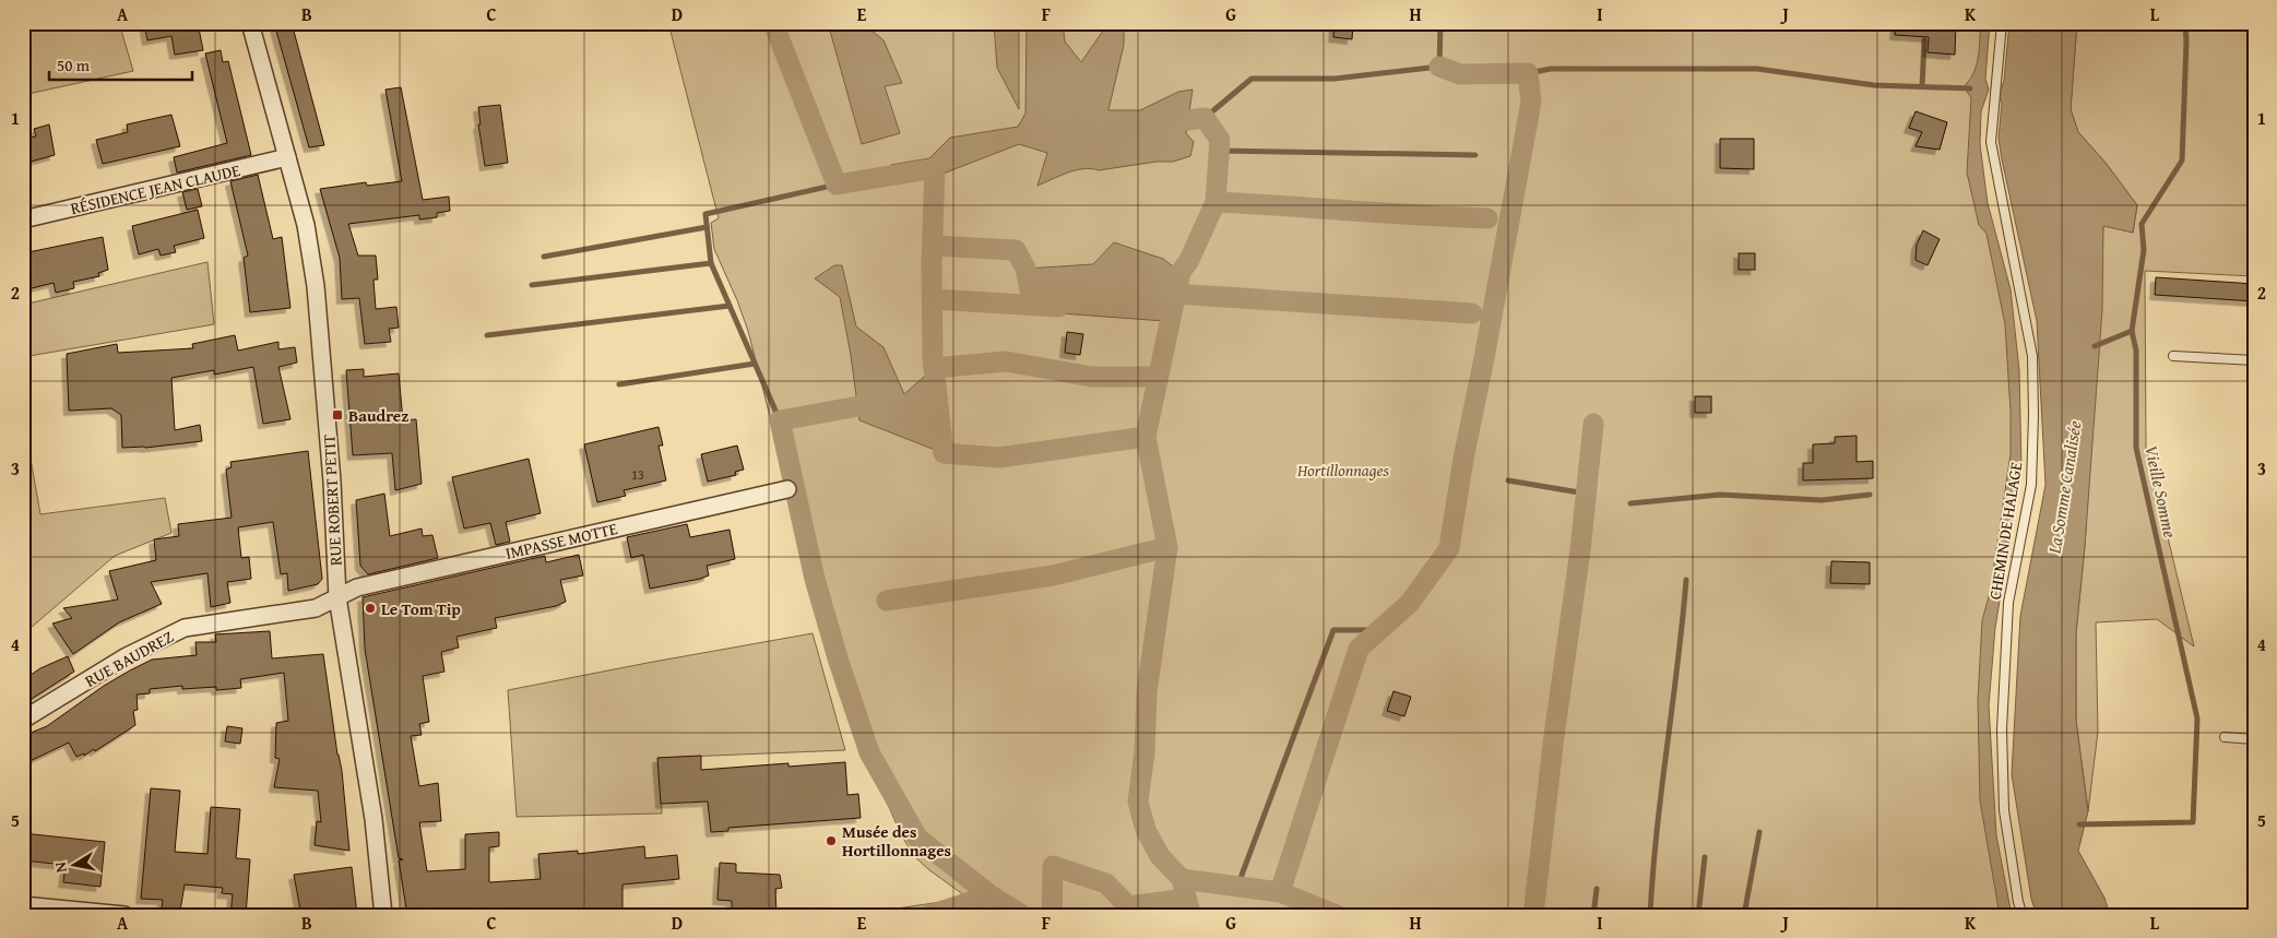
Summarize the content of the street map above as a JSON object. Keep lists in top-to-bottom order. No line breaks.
{"streets":{"street":["RÉSIDENCE JEAN CLAUDE","RUE ROBERT PETIT","IMPASSE MOTTE","RUE BAUDREZ"],"lane":["CHEMIN DE HALAGE"]},"crossings":[["RÉSIDENCE JEAN CLAUDE","RUE ROBERT PETIT"],["RUE ROBERT PETIT","IMPASSE MOTTE"],["RUE ROBERT PETIT","RUE BAUDREZ"],["IMPASSE MOTTE","RUE BAUDREZ"]],"water":["La Somme Canalisée","Vieille Somme"],"parks":["Hortillonnages"],"places":{"transit":["Baudrez"],"other":["Le Tom Tip","Musée des Hortillonnages"]},"house_numbers":["13"],"scale_bar":"50 m","north":"left","grid":{"columns":["A","B","C","D","E","F","G","H","I","J","K","L"],"rows":["1","2","3","4","5"]}}
